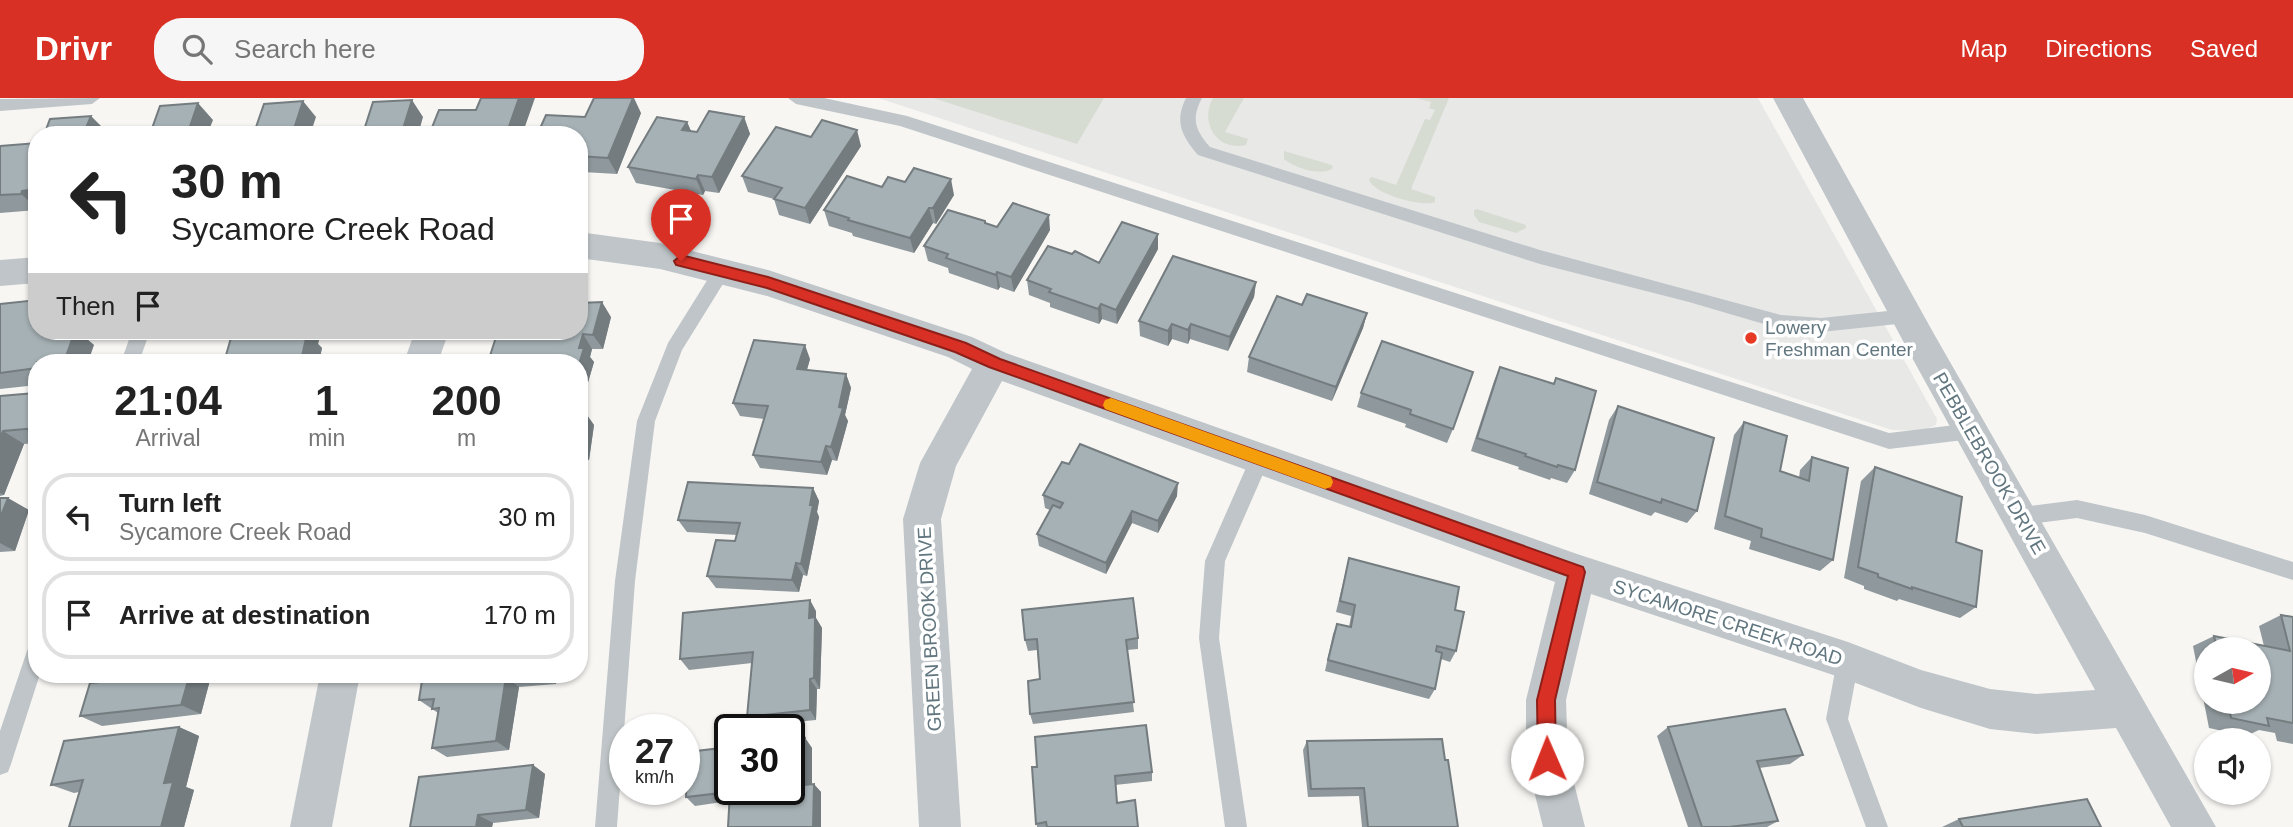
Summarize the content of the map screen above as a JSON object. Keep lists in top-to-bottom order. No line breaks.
{"streets":{"street":["PEBBLEBROOK DRIVE","SYCAMORE CREEK ROAD","GREEN BROOK DRIVE"]},"crossings":[["PEBBLEBROOK DRIVE","SYCAMORE CREEK ROAD"],["SYCAMORE CREEK ROAD","GREEN BROOK DRIVE"]],"places":["Lowery Freshman Center"],"north":"right","page":{"header":"Drivr","search":"Search here","nav":["Map","Directions","Saved"],"turn":["30 m","Sycamore Creek Road"],"then":"Then","eta":["21:04","Arrival","1","min","200","m"],"list":[{"name":"Turn left","note":"Sycamore Creek Road","value":"30 m"},{"name":"Arrive at destination","value":"170 m"}],"speed":"27 km/h","limit":"30"}}
